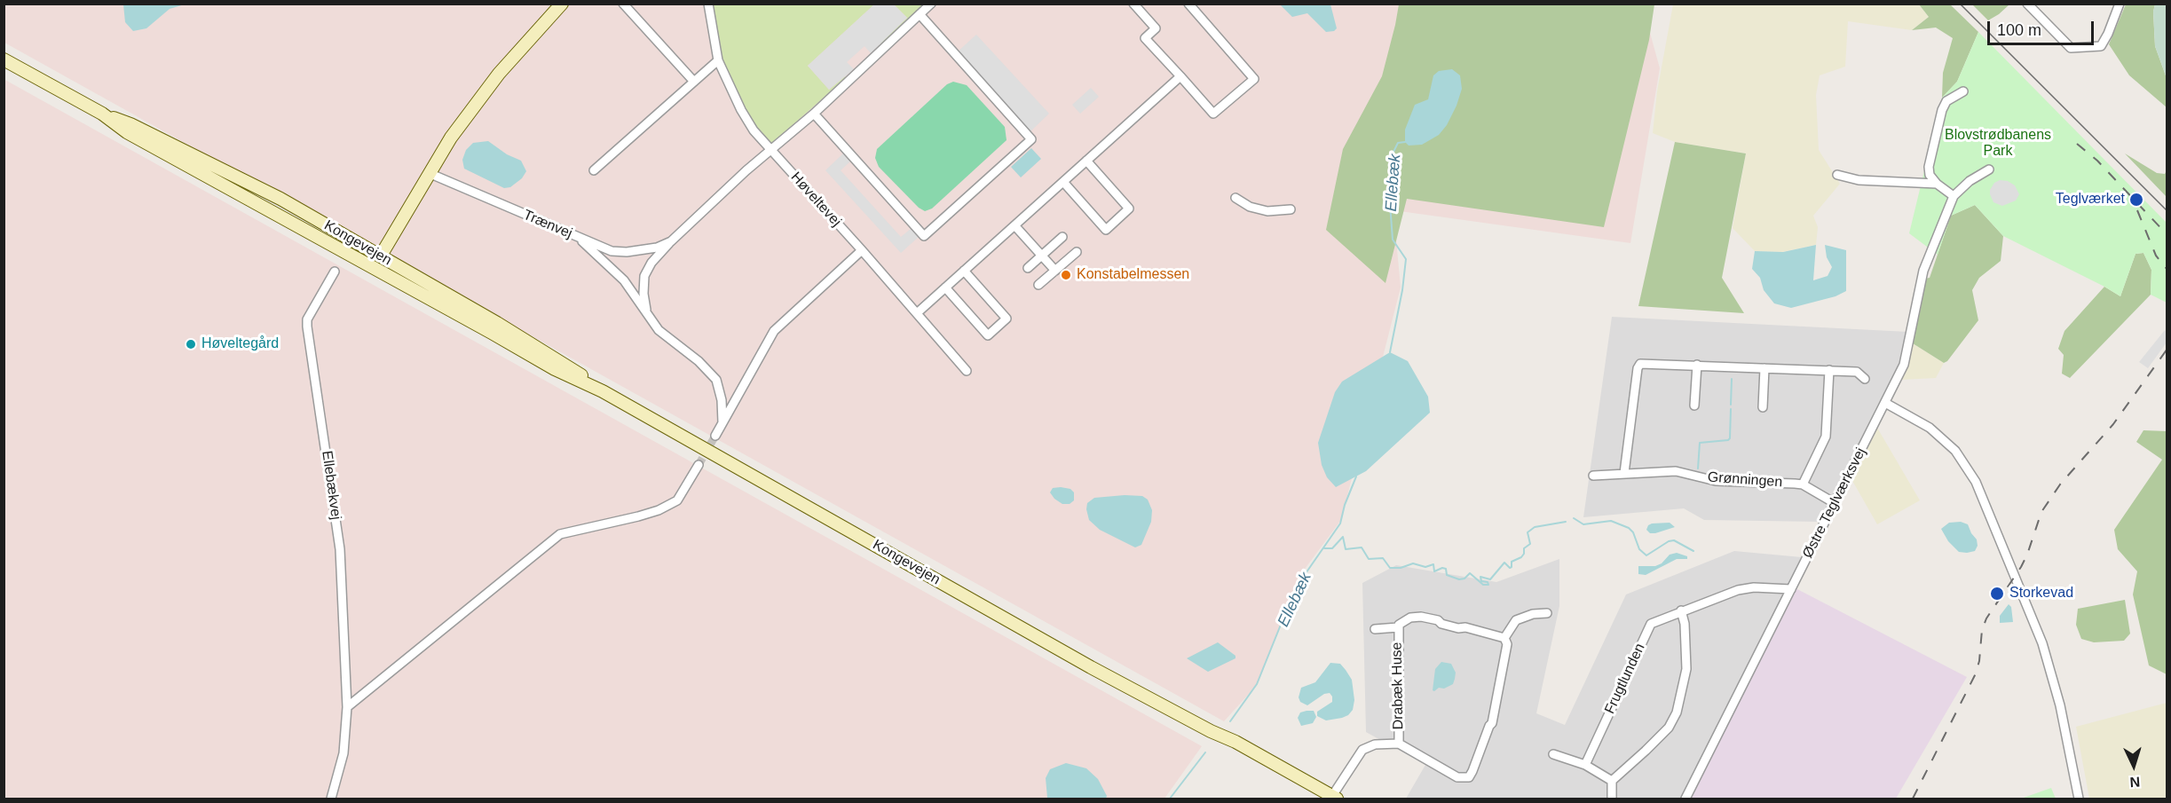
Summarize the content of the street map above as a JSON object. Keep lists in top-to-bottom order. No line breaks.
{"streets":{"main road":["Kongevejen"],"street":["Høveltevej","Trænvej","Grønningen","Ellebækvej","Østre Teglværksvej","Frugtlunden","Drabæk Huse"]},"crossings":[["Høveltevej","Trænvej"],["Kongevejen","Drabæk Huse"],["Grønningen","Østre Teglværksvej"],["Østre Teglværksvej","Frugtlunden"]],"water":["Ellebæk"],"parks":["Blovstrødbanens Park"],"places":["Teglværket","Konstabelmessen","Høveltegård","Storkevad"],"scale_bar":"100 m","north":"bottom"}
